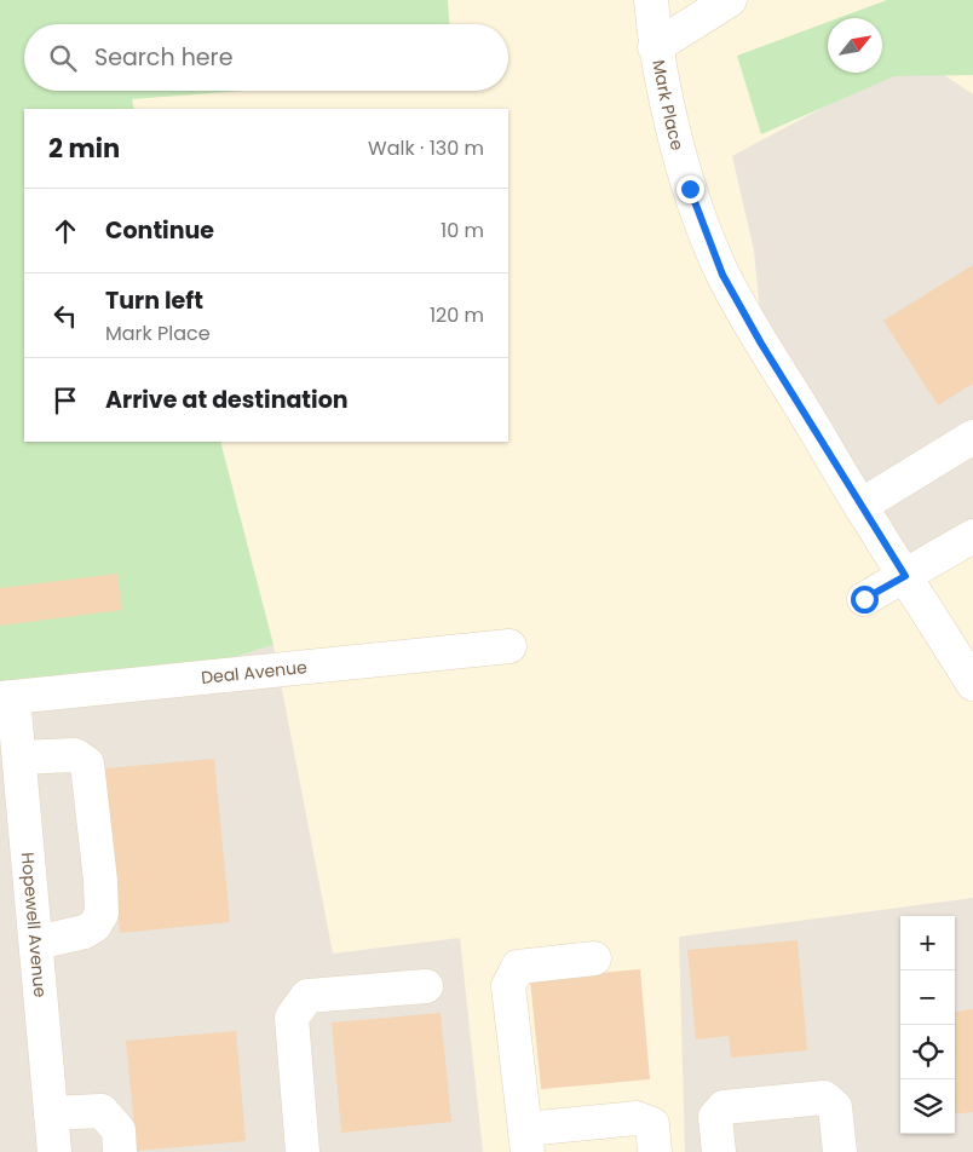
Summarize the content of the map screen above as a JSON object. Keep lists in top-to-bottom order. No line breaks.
{"streets":{"street":["Mark Place","Deal Avenue","Hopewell Avenue"]},"crossings":[["Deal Avenue","Hopewell Avenue"]],"north":"top right","page":{"search":"Search here","heading":["2 min","Walk · 130 m"],"list":[["Continue","10 m"],["Turn left","Mark Place","120 m"],"Arrive at destination"],"map_buttons":["+","−"]}}
